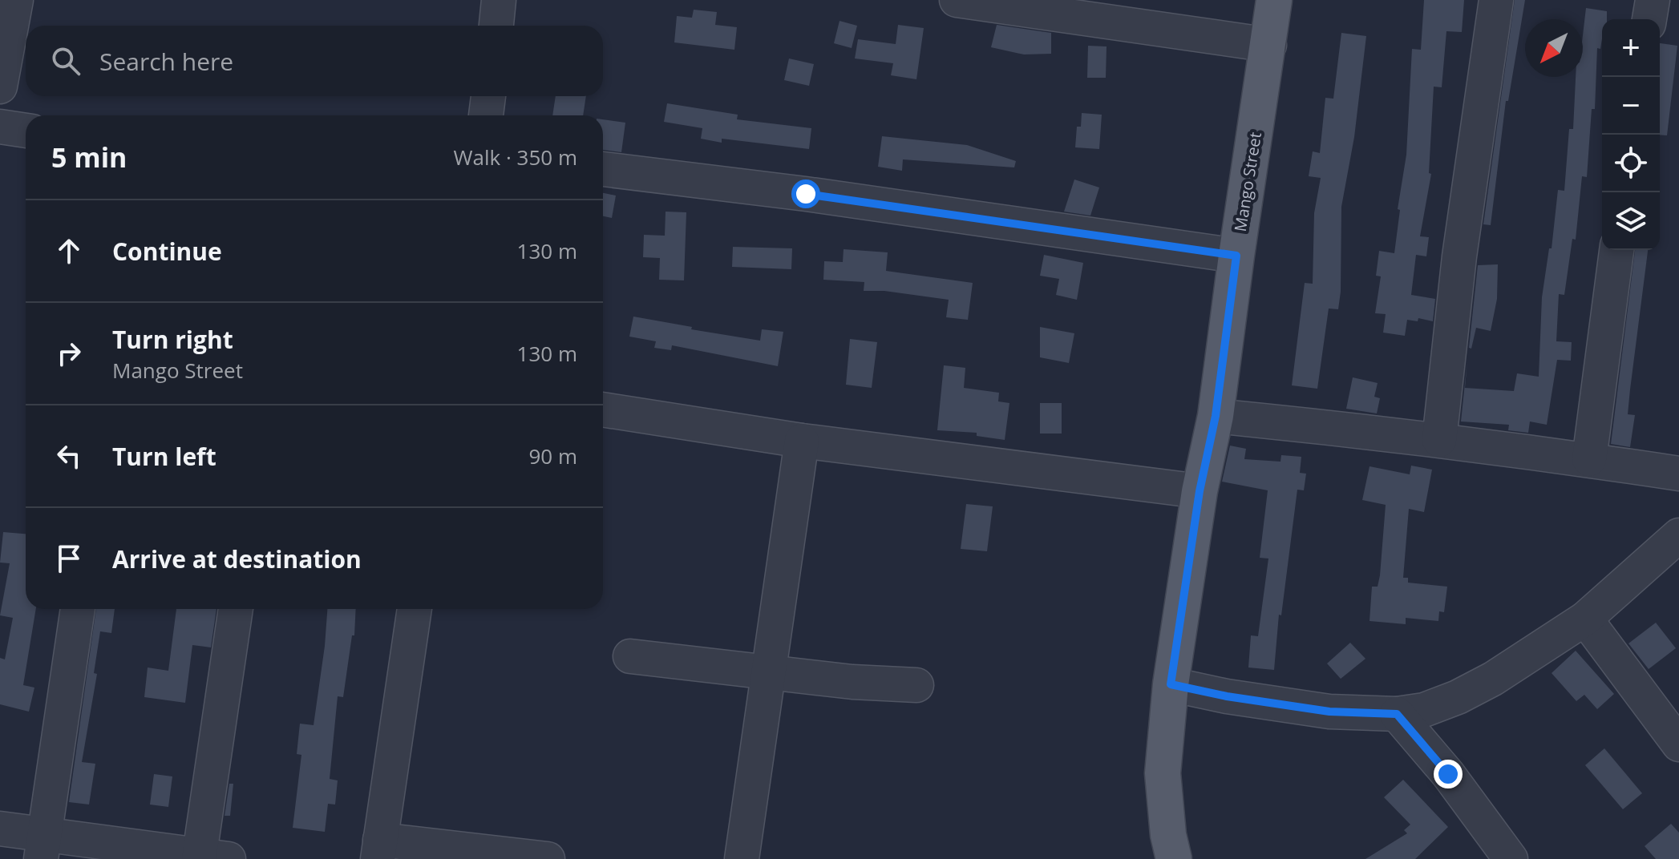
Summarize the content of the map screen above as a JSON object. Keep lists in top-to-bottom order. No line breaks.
{"streets":{"main road":["Mango Street"]},"north":"bottom left","page":{"map_buttons":["+","−"],"search":"Search here","heading":["5 min","Walk · 350 m"],"list":[["Continue","130 m"],["Turn right","Mango Street","130 m"],["Turn left","90 m"],"Arrive at destination"]}}
